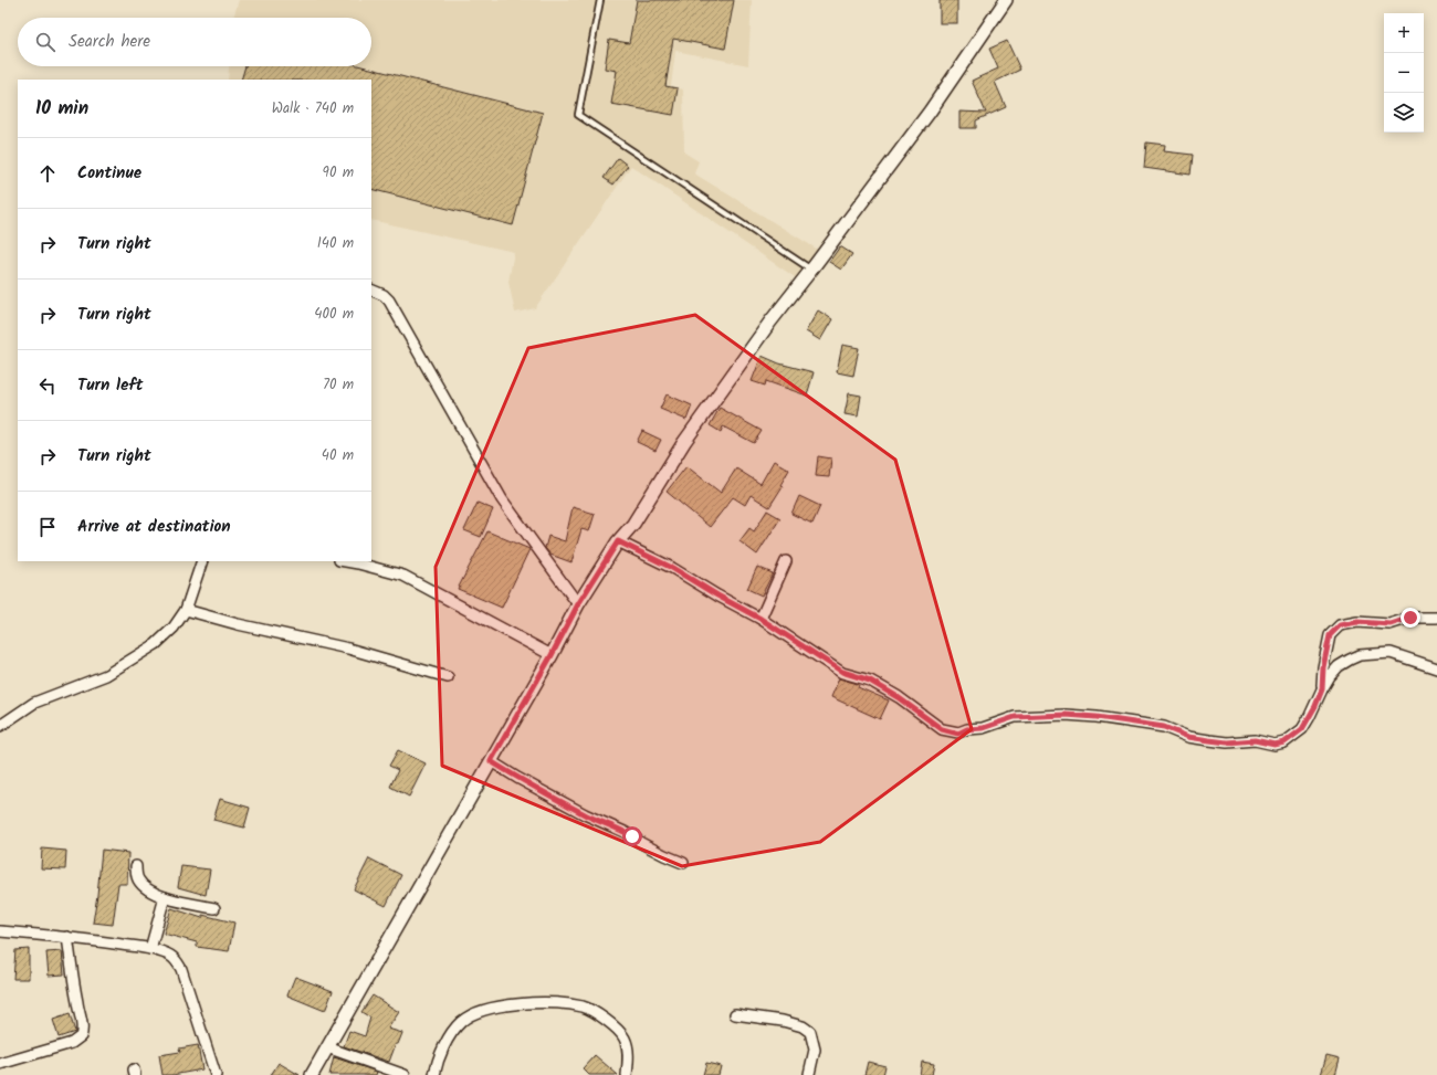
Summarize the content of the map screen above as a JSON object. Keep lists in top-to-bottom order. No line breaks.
{"page":{"map_buttons":["+","−"],"search":"Search here","heading":["10 min","Walk · 740 m"],"list":[["Continue","90 m"],["Turn right","140 m"],["Turn right","400 m"],["Turn left","70 m"],["Turn right","40 m"],"Arrive at destination"]}}
